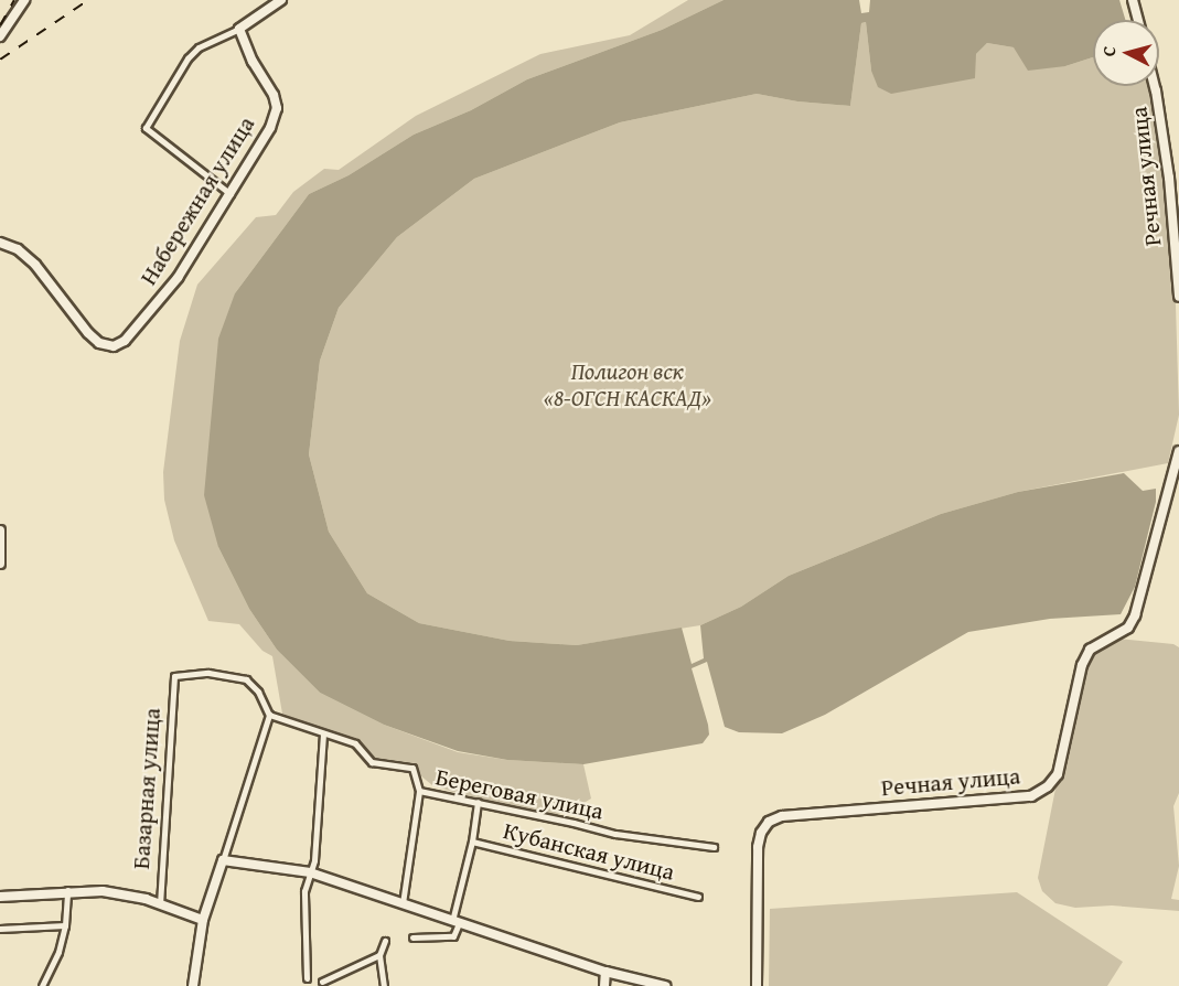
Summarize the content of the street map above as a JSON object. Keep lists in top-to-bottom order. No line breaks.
{"streets":{"main road":["Речная улица","Набережная улица","Базарная улица"],"street":["Береговая улица","Кубанская улица"]},"crossings":[["Базарная улица","Береговая улица"]],"parks":["Полигон вск «8-ОГСН КАСКАД»"],"north":"left"}
